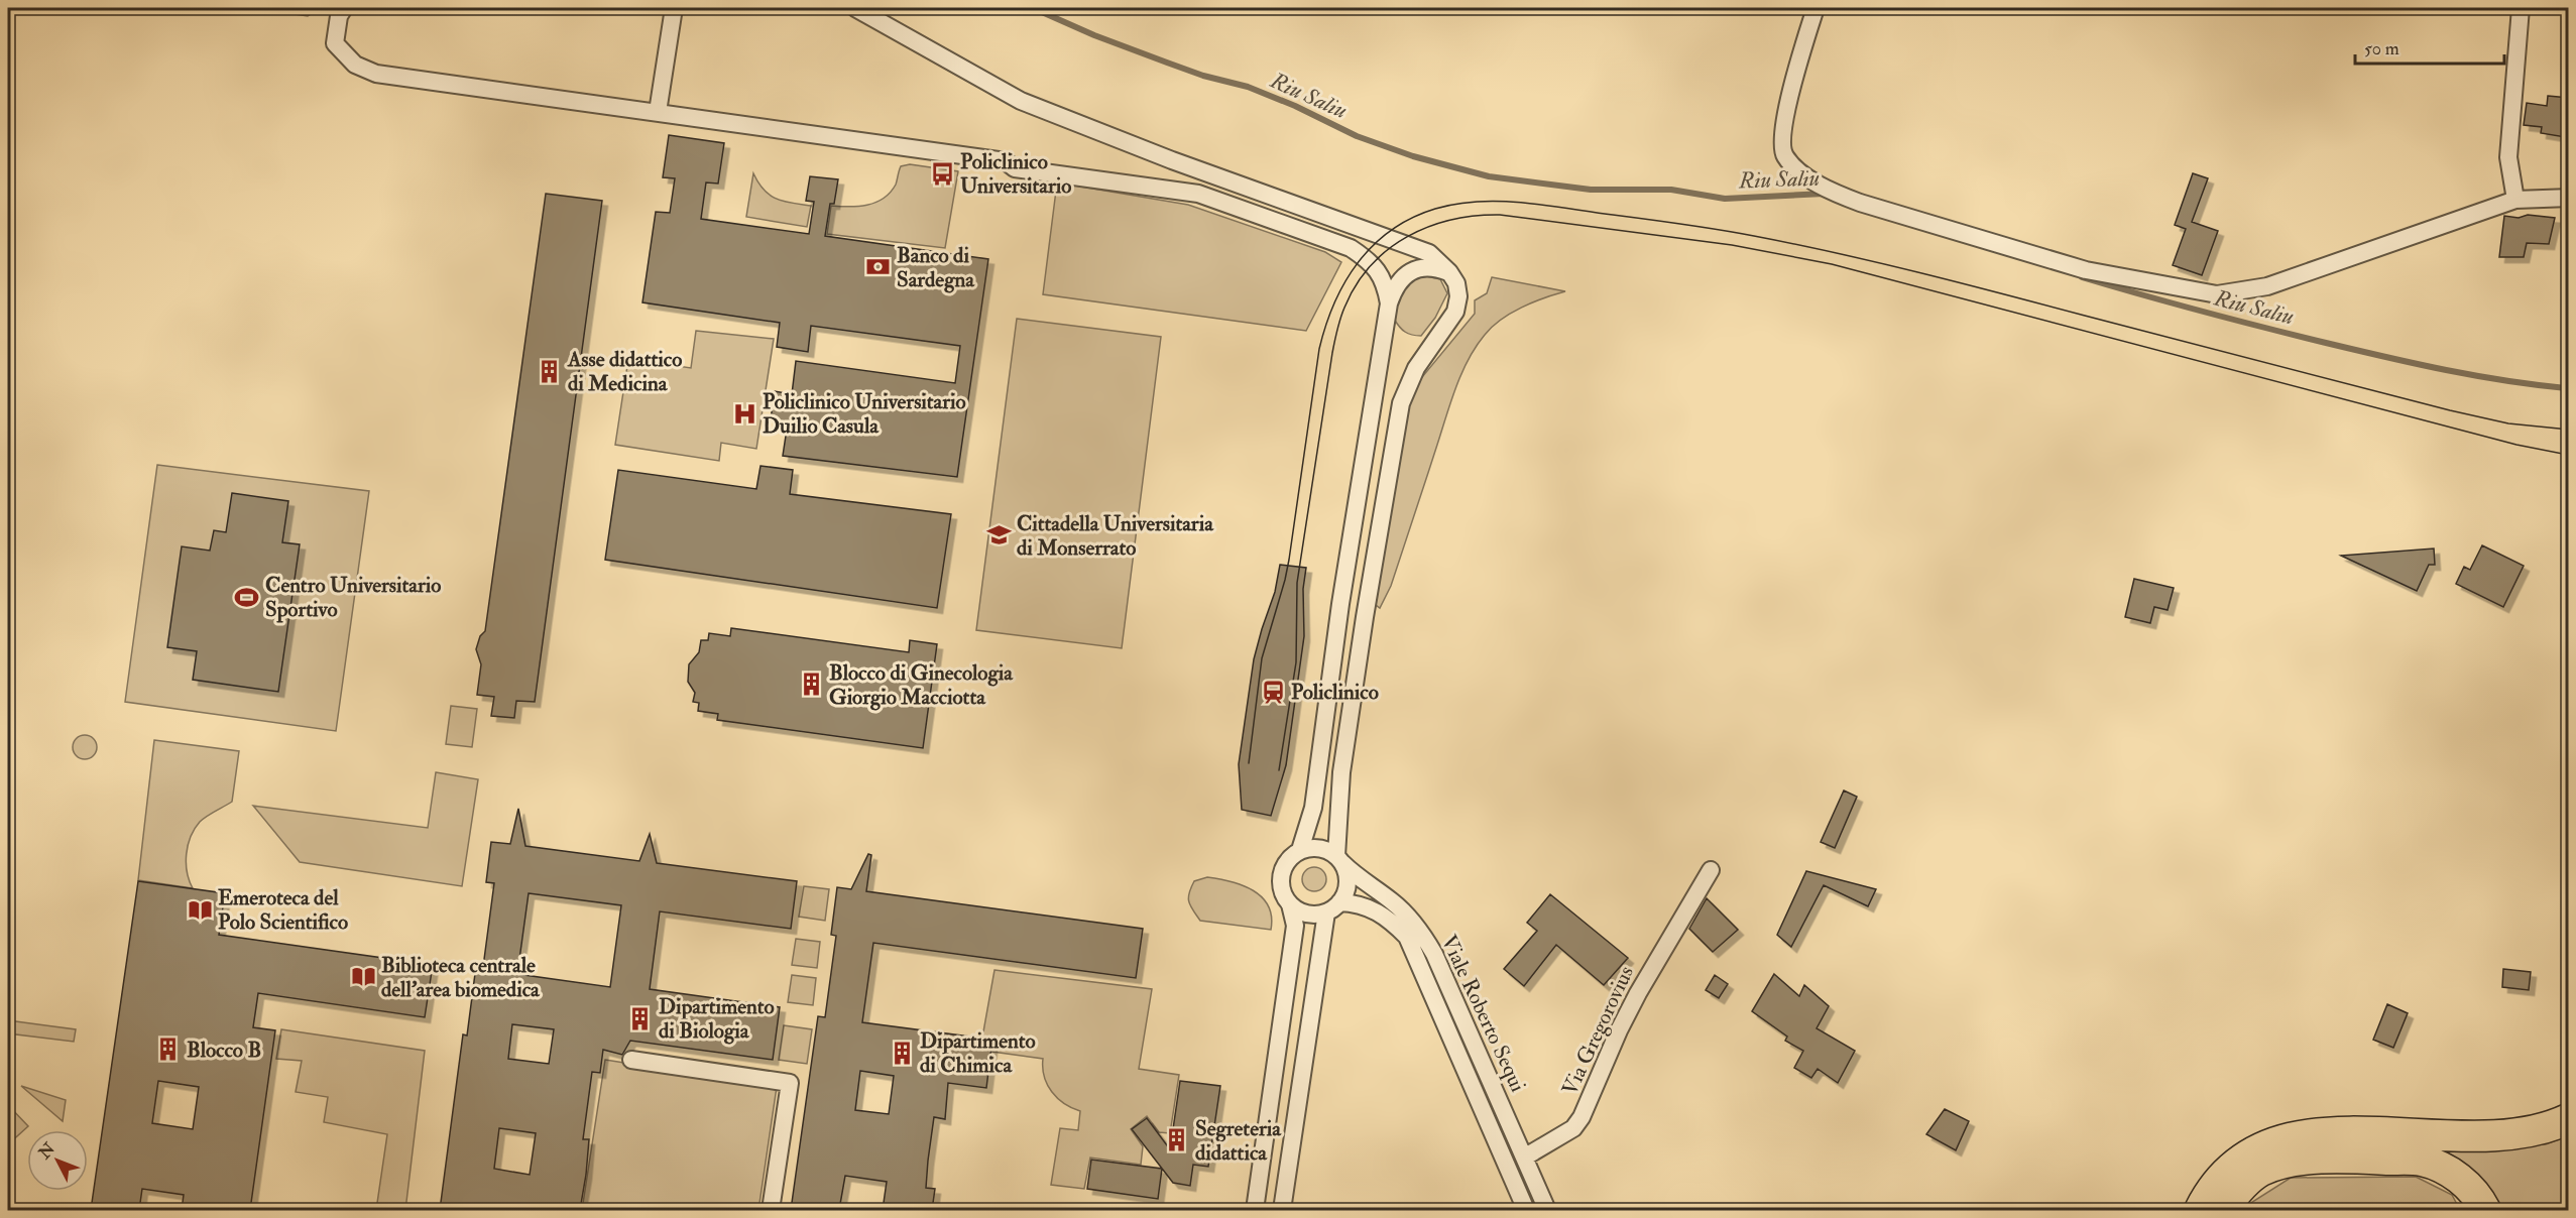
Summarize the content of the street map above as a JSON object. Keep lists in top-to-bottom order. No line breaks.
{"streets":{"street":["Viale Roberto Sequi","Via Gregorovius"]},"crossings":[["Viale Roberto Sequi","Via Gregorovius"]],"water":["Riu Saliu"],"places":{"bus stop":["Policlinico Universitario"],"bank":["Banco di Sardegna"],"building":["Asse didattico di Medicina","Blocco di Ginecologia Giorgio Macciotta","Dipartimento di Biologia","Blocco B","Dipartimento di Chimica","Segreteria didattica"],"hospital":["Policlinico Universitario Duilio Casula"],"school or university":["Cittadella Universitaria di Monserrato"],"sports":["Centro Universitario Sportivo"],"station":["Policlinico"],"library":["Emeroteca del Polo Scientifico","Biblioteca centrale dell'area biomedica"]},"scale_bar":"50 m","north":"top left"}
